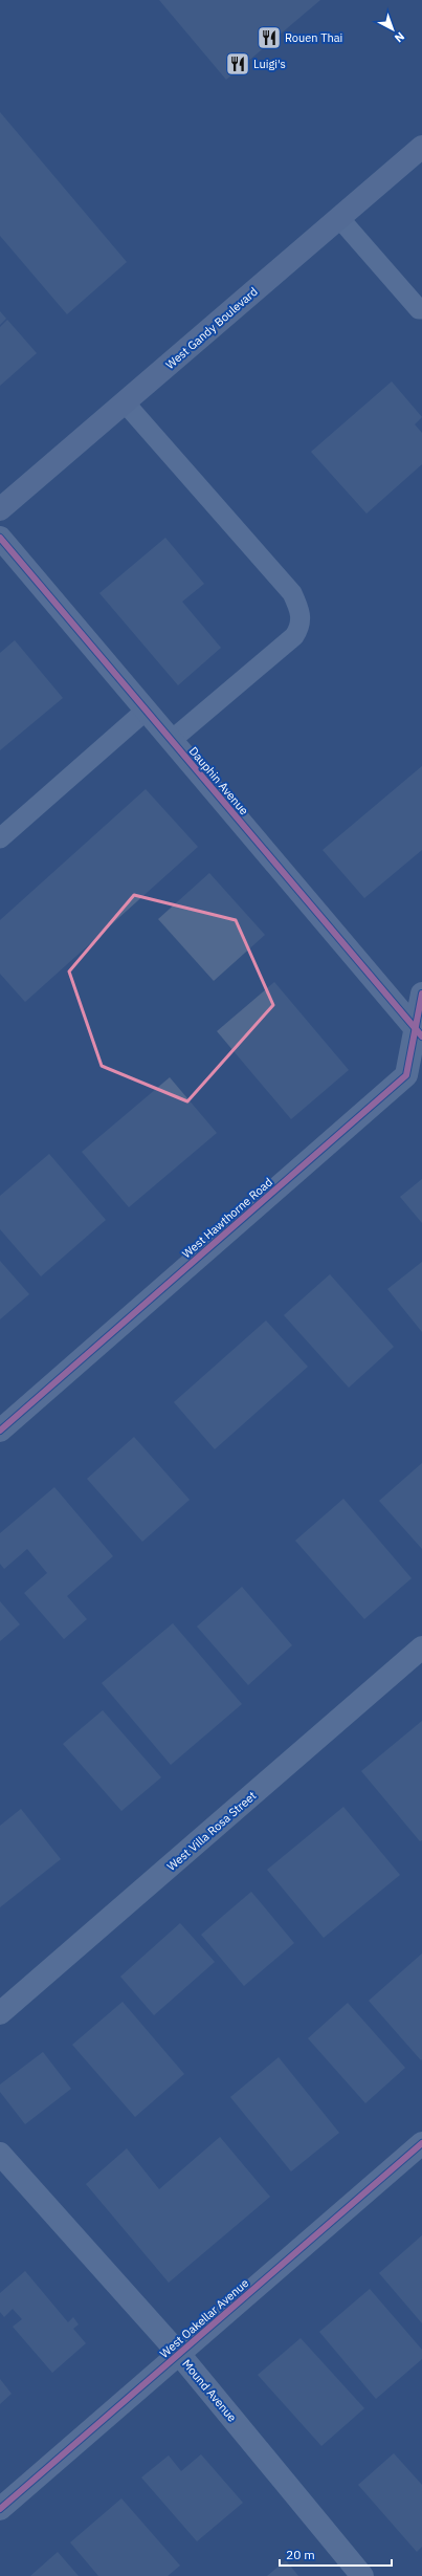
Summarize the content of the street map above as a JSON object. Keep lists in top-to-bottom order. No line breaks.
{"streets":{"main road":["West Gandy Boulevard"],"street":["Dauphin Avenue","West Hawthorne Road","West Villa Rosa Street","West Oakellar Avenue","Mound Avenue"]},"crossings":[["Dauphin Avenue","West Hawthorne Road"],["West Oakellar Avenue","Mound Avenue"]],"places":{"restaurant":["Rouen Thai","Luigi's"]},"scale_bar":"20 m","north":"bottom right"}
